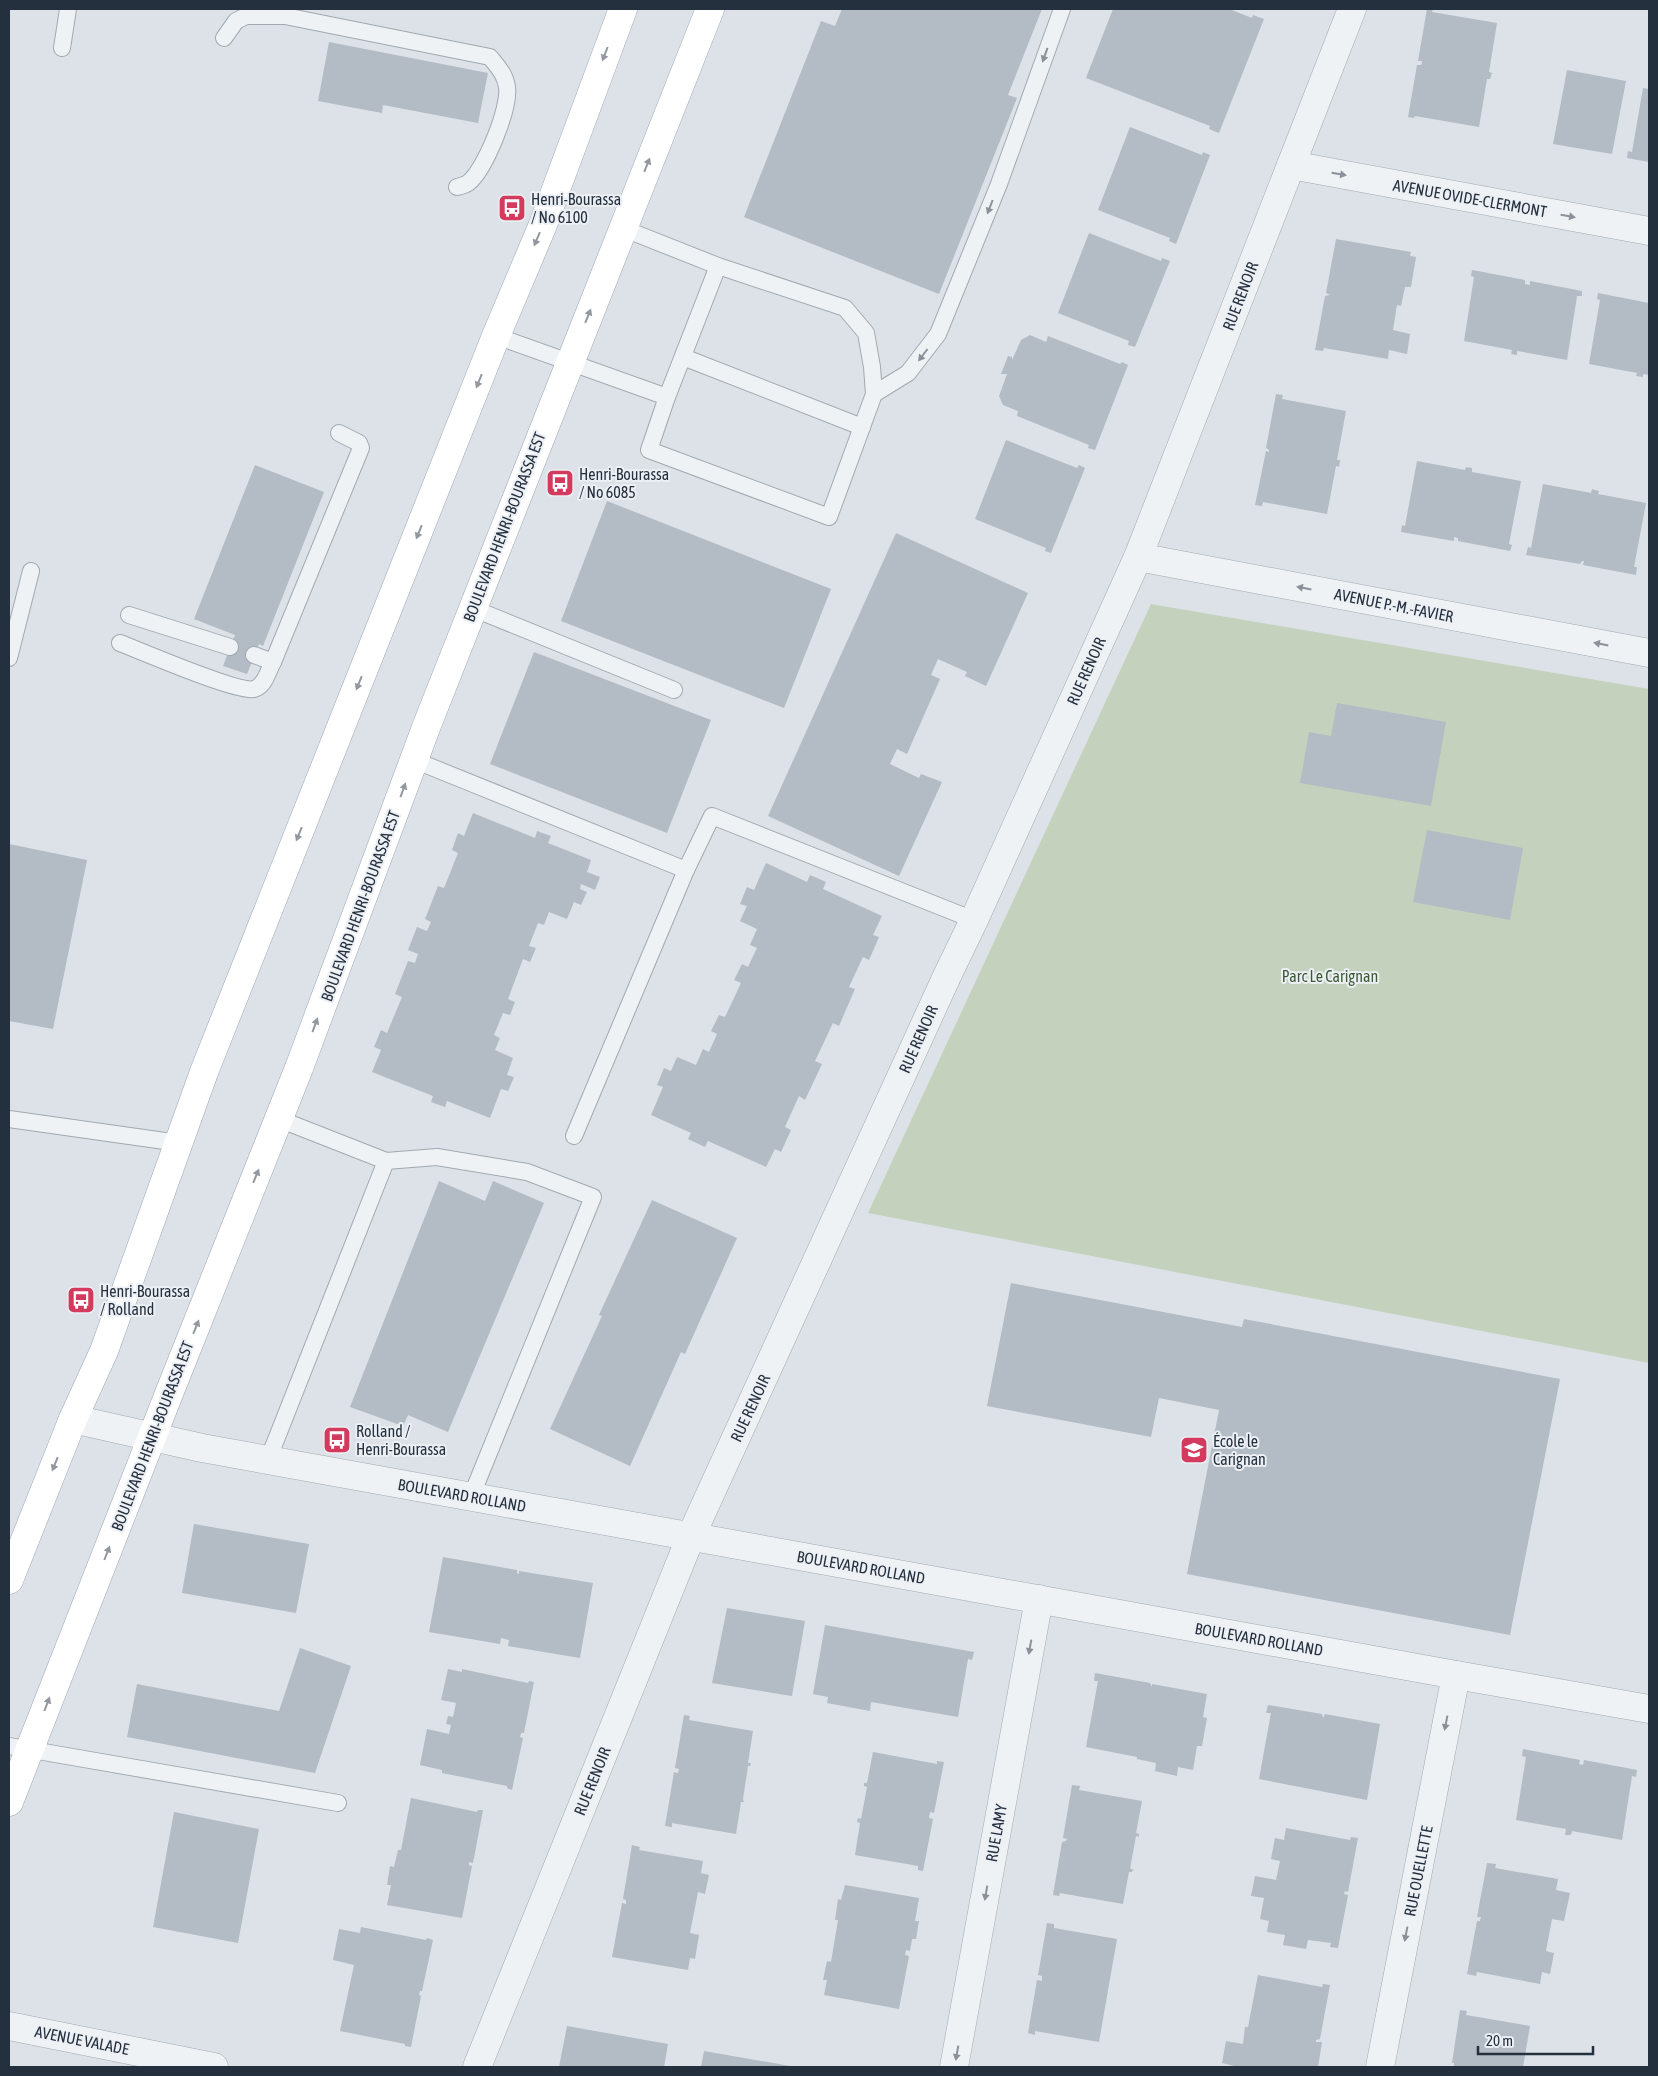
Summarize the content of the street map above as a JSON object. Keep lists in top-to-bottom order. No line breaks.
{"streets":{"main road":["BOULEVARD HENRI-BOURASSA EST"],"street":["AVENUE OVIDE-CLERMONT","RUE RENOIR","AVENUE P.-M.-FAVIER","BOULEVARD ROLLAND","RUE LAMY","RUE OUELLETTE","AVENUE VALADE"]},"crossings":[["AVENUE OVIDE-CLERMONT","RUE RENOIR"],["RUE RENOIR","AVENUE P.-M.-FAVIER"],["RUE RENOIR","BOULEVARD ROLLAND"],["BOULEVARD HENRI-BOURASSA EST","BOULEVARD ROLLAND"],["BOULEVARD ROLLAND","RUE LAMY"],["BOULEVARD ROLLAND","RUE OUELLETTE"]],"one_way":["AVENUE OVIDE-CLERMONT","AVENUE P.-M.-FAVIER","RUE LAMY","RUE OUELLETTE"],"parks":["Parc Le Carignan"],"places":{"bus stop":["Henri-Bourassa / No 6100","Henri-Bourassa / No 6085","Henri-Bourassa / Rolland","Rolland / Henri-Bourassa"],"school or university":["École le Carignan"]},"scale_bar":"20 m"}
